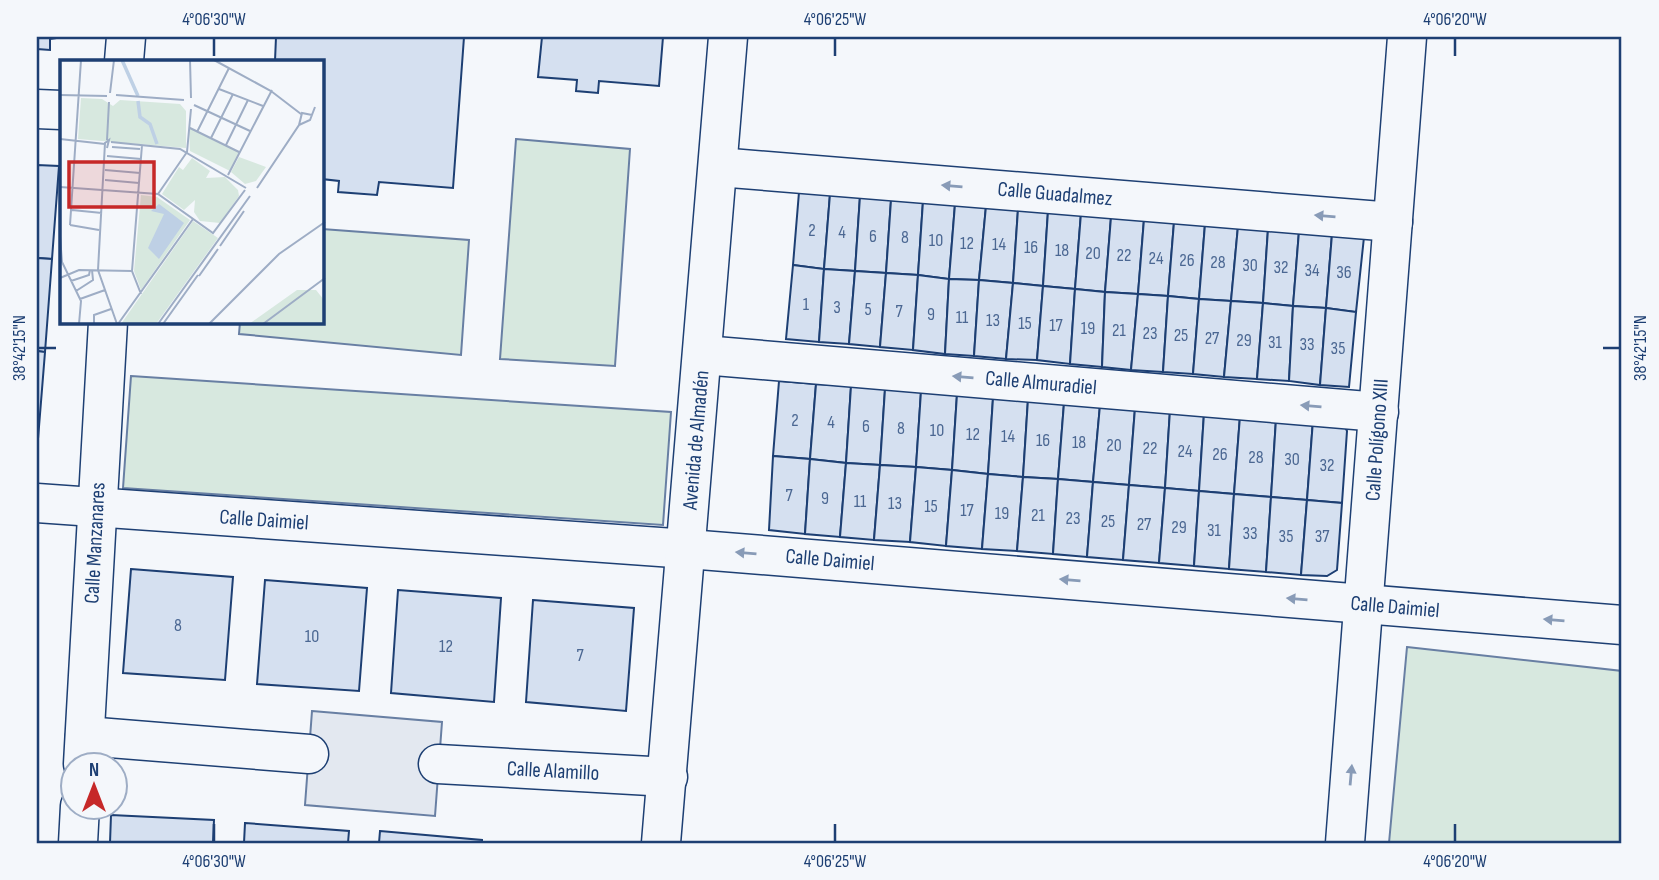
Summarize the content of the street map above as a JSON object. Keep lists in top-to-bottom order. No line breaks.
{"streets":{"street":["Calle Guadalmez","Calle Almuradiel","Avenida de Almadén","Calle Polígono XIII","Calle Daimiel","Calle Manzanares","Calle Alamillo"]},"crossings":[["Calle Guadalmez","Avenida de Almadén"],["Calle Guadalmez","Calle Polígono XIII"],["Calle Almuradiel","Avenida de Almadén"],["Calle Almuradiel","Calle Polígono XIII"],["Avenida de Almadén","Calle Daimiel"],["Avenida de Almadén","Calle Alamillo"],["Calle Polígono XIII","Calle Daimiel"],["Calle Daimiel","Calle Manzanares"]],"one_way":["Calle Guadalmez","Calle Almuradiel","Calle Daimiel"],"house_numbers":["2","4","6","8","10","12","14","16","18","20","22","24","26","28","30","32","34","36","1","3","5","7","9","11","13","15","17","19","21","23","25","27","29","31","33","35","2","4","6","8","10","12","14","16","18","20","22","24","26","28","30","32","7","9","11","13","15","17","19","21","23","25","27","29","31","33","35","37","8","10","12","7"],"north":"top","coordinates":["4°06'30\"W","4°06'25\"W","4°06'20\"W","38°42'15\"N"]}
